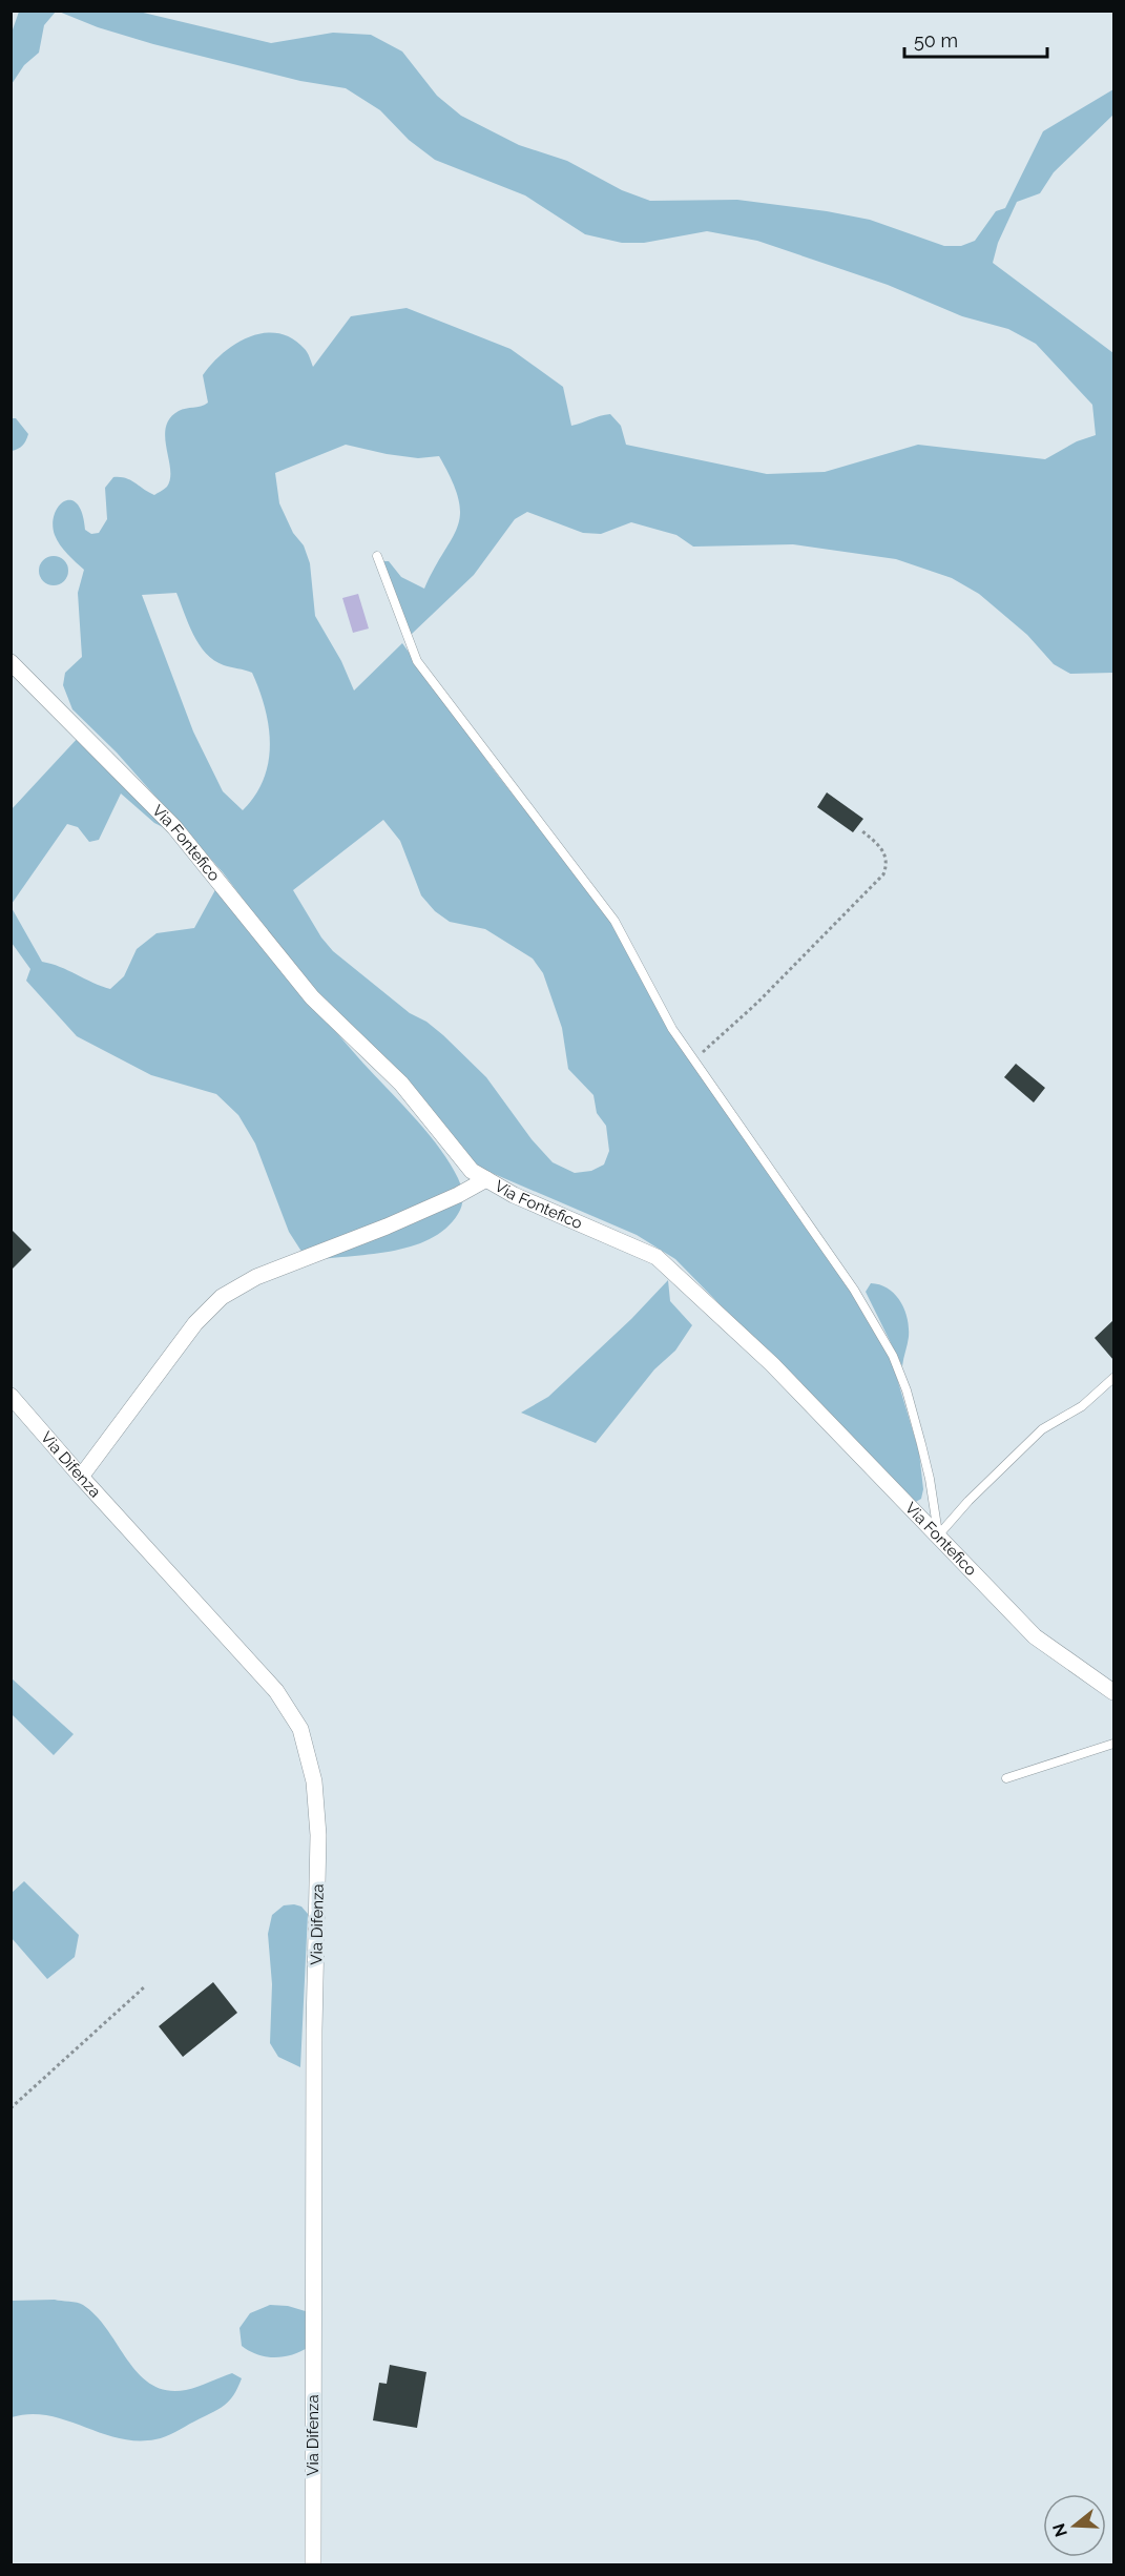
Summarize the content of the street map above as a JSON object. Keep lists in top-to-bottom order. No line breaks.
{"streets":{"street":["Via Fontefico","Via Difenza"]},"scale_bar":"50 m","north":"left"}
